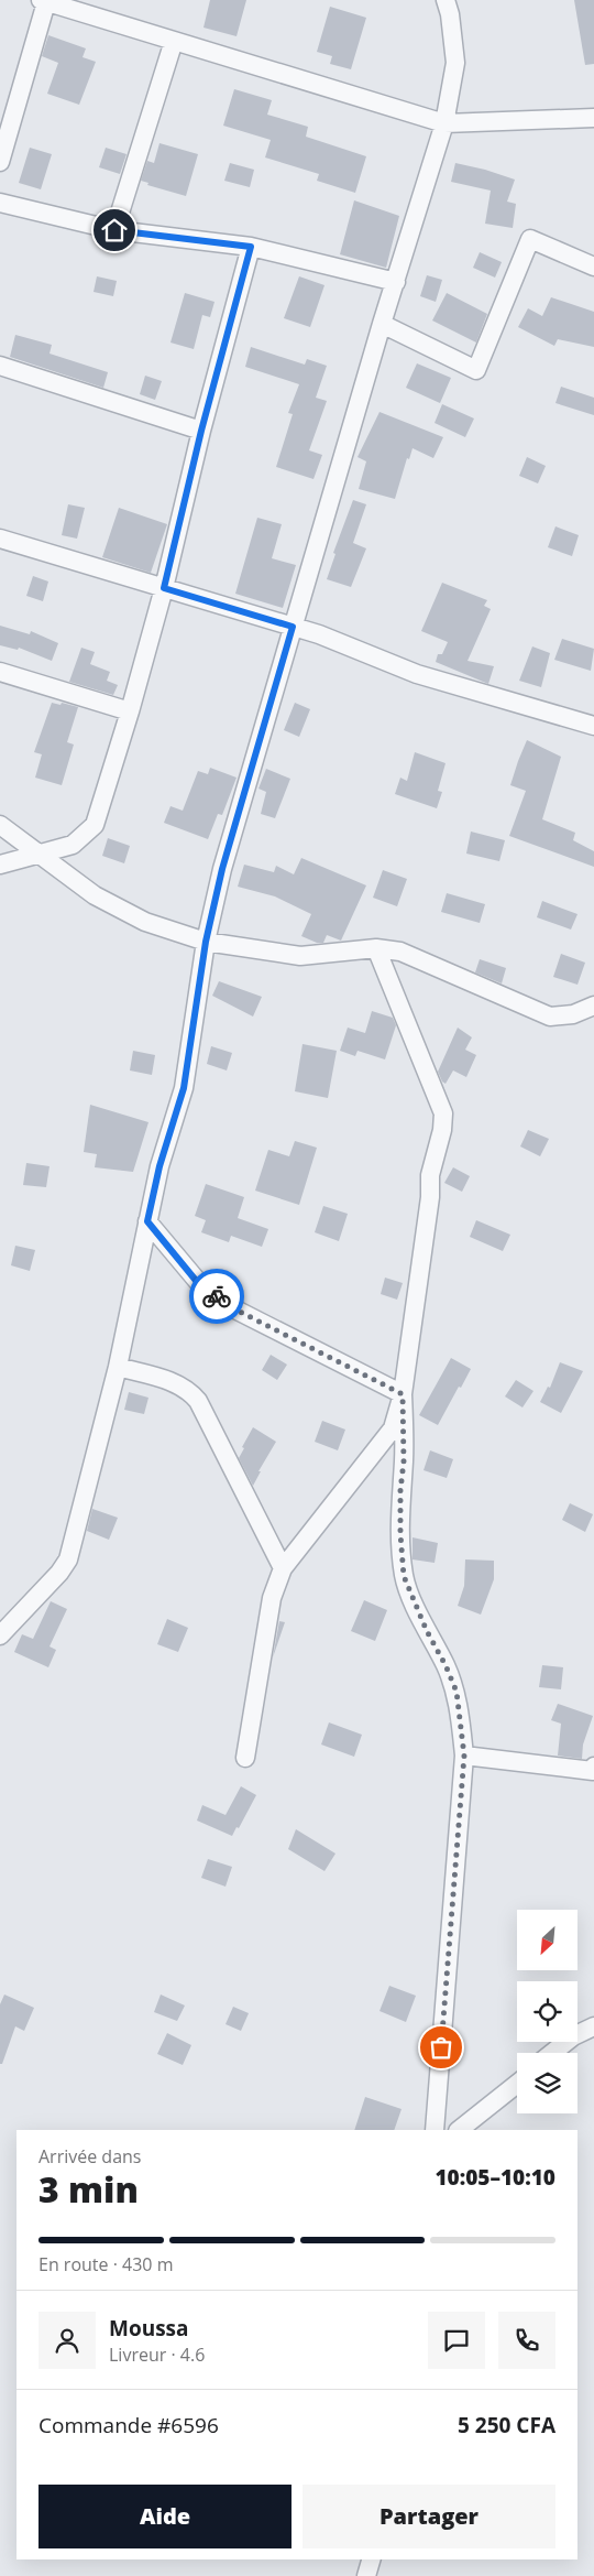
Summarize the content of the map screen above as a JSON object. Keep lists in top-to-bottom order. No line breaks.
{"north":"bottom left","page":{"heading":["3 min","Arrivée dans","10:05–10:10"],"panel":["Moussa","Livreur · 4.6","Commande #6596","5 250 CFA"],"bar":"En route · 430 m","buttons":["Aide","Partager"]}}
